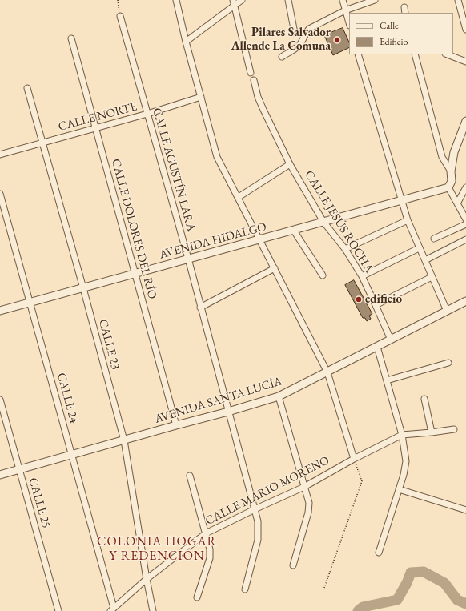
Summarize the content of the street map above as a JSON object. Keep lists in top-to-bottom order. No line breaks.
{"streets":{"street":["CALLE NORTE","CALLE AGUSTÍN LARA","CALLE JESÚS ROCHA","CALLE DOLORES DEL RÍO","AVENIDA HIDALGO","CALLE 23","CALLE 24","AVENIDA SANTA LUCÍA","CALLE MARIO MORENO","CALLE 25"]},"crossings":[["CALLE NORTE","CALLE AGUSTÍN LARA"],["CALLE NORTE","CALLE DOLORES DEL RÍO"],["CALLE NORTE","CALLE 23"],["CALLE AGUSTÍN LARA","AVENIDA HIDALGO"],["CALLE AGUSTÍN LARA","AVENIDA SANTA LUCÍA"],["CALLE AGUSTÍN LARA","CALLE MARIO MORENO"],["CALLE JESÚS ROCHA","AVENIDA HIDALGO"],["CALLE JESÚS ROCHA","AVENIDA SANTA LUCÍA"],["CALLE DOLORES DEL RÍO","AVENIDA HIDALGO"],["CALLE DOLORES DEL RÍO","AVENIDA SANTA LUCÍA"],["AVENIDA HIDALGO","CALLE 23"],["AVENIDA HIDALGO","CALLE 24"],["CALLE 23","AVENIDA SANTA LUCÍA"],["CALLE 23","CALLE MARIO MORENO"],["CALLE 24","AVENIDA SANTA LUCÍA"],["CALLE 24","CALLE MARIO MORENO"],["AVENIDA SANTA LUCÍA","CALLE 25"]],"districts":["COLONIA HOGAR Y REDENCIÓN"],"places":["Pilares Salvador Allende La Comuna","edificio"],"legend":["Calle","Edificio"]}
